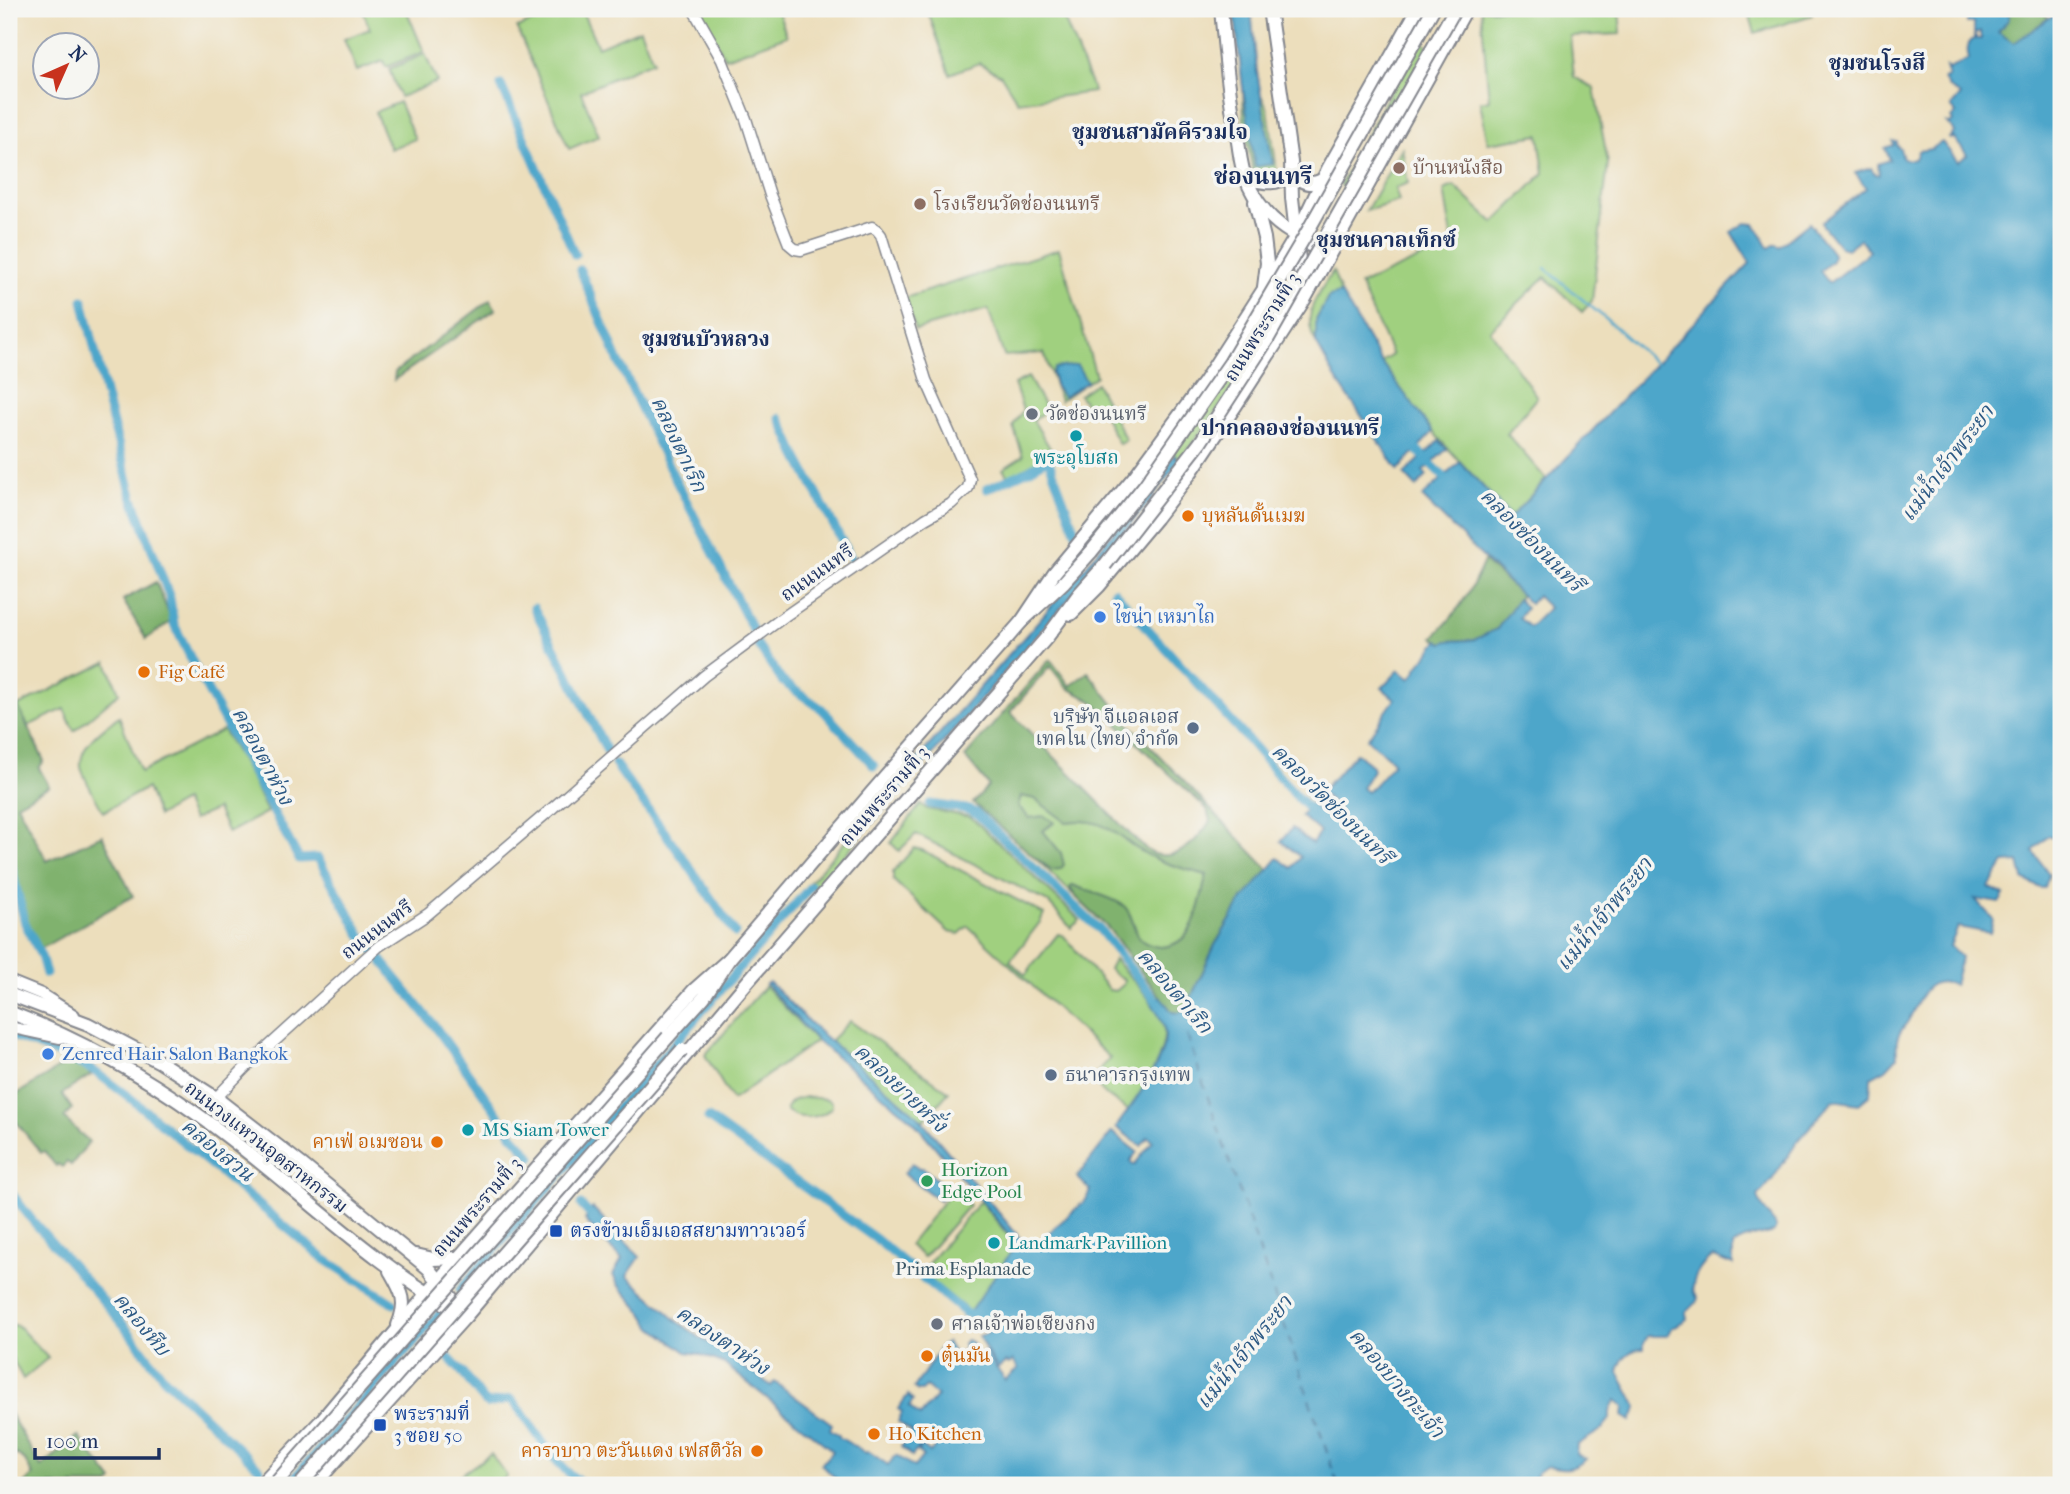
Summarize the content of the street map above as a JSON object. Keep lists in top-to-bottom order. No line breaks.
{"streets":{"main road":["ถนนพระรามที่ 3","ถนนวงแหวนอุตสาหกรรม"],"street":["ถนนนนทรี"]},"crossings":[["ถนนพระรามที่ 3","ถนนวงแหวนอุตสาหกรรม"],["ถนนนนทรี","ถนนวงแหวนอุตสาหกรรม"]],"districts":["ชุมชนโรงสี","ชุมชนสามัคคีรวมใจ","ช่องนนทรี","ชุมชนคาลเท็กซ์","ชุมชนบัวหลวง","ปากคลองช่องนนทรี"],"water":["คลองตาเริก","แม่น้ำเจ้าพระยา","คลองช่องนนทรี","คลองตาห่วง","คลองวัดช่องนนทรี","คลองยายหรั่ง","คลองสวน","คลองหีบ","คลองบางกะเจ้า"],"parks":["Prima Esplanade"],"places":{"other":["บ้านหนังสือ","โรงเรียนวัดช่องนนทรี","วัดช่องนนทรี","พระอุโบสถ","บุหลันดั้นเมฆ","ไชน่า เหมาไถ","Fig Café","บริษัท จีแอลเอส เทคโน (ไทย) จำกัด","Zenred Hair Salon Bangkok","ธนาคารกรุงเทพ","MS Siam Tower","คาเฟ่ อเมซอน","Horizon Edge Pool","Landmark Pavillion","ศาลเจ้าพ่อเซียงกง","ตุ๋นมัน","Ho Kitchen","คาราบาว ตะวันแดง เฟสติวัล"],"transit":["ตรงข้ามเอ็มเอสสยามทาวเวอร์","พระรามที่ 3 ซอย 50"]},"scale_bar":"100 m","north":"top right"}
